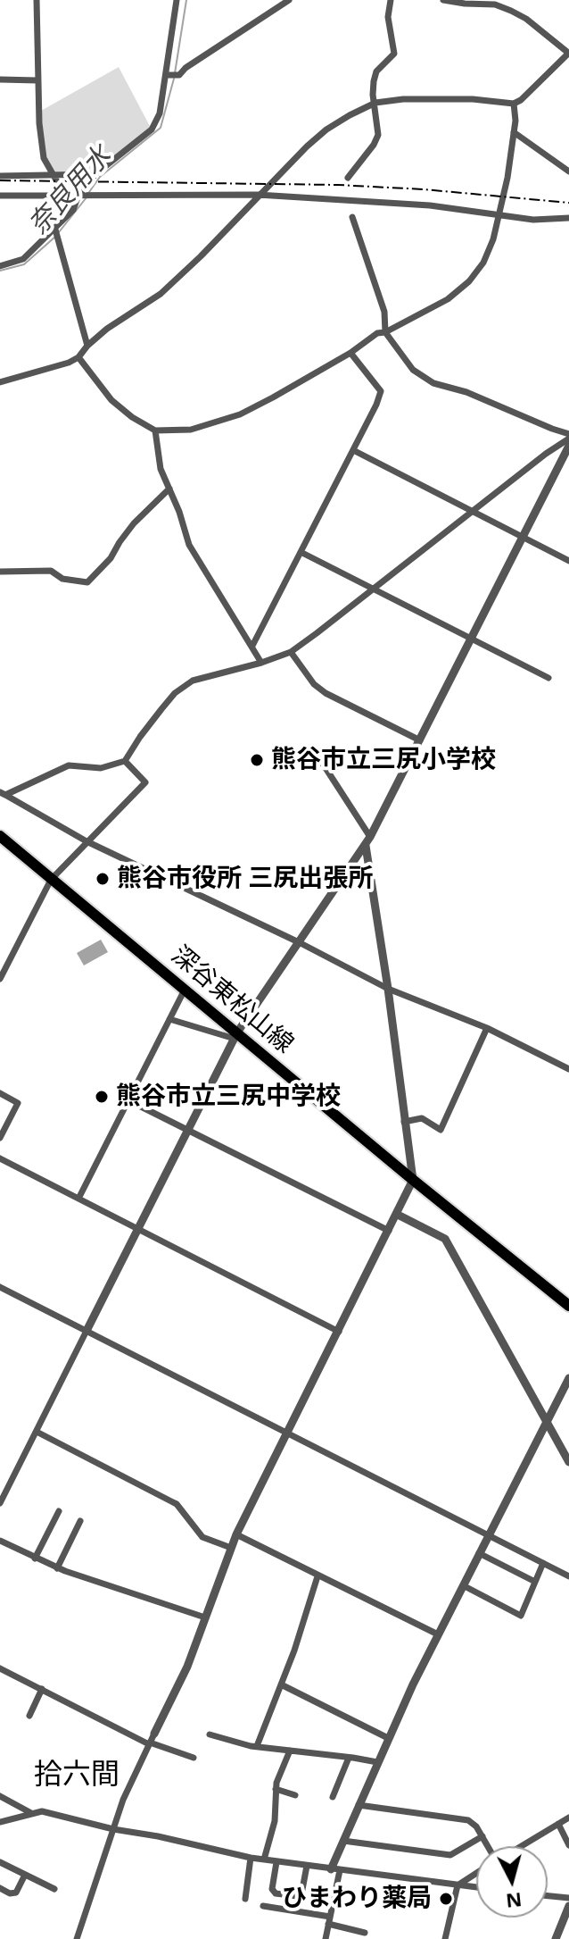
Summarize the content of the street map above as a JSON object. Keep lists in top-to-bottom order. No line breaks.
{"streets":{"main road":["深谷東松山線"]},"districts":["拾六間"],"water":["奈良用水"],"places":["熊谷市立三尻小学校","熊谷市役所 三尻出張所","熊谷市立三尻中学校","ひまわり薬局"],"north":"bottom"}
